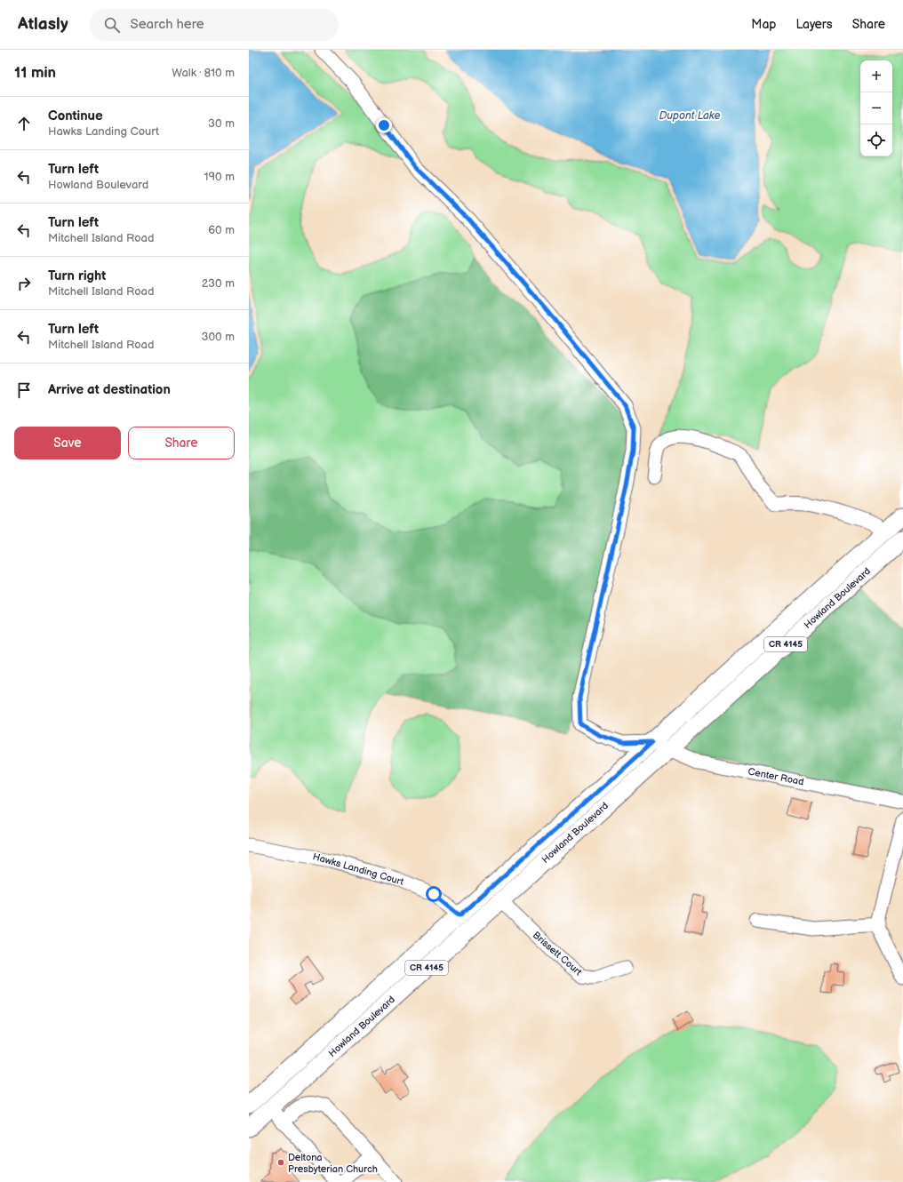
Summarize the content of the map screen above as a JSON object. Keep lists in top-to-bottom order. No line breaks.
{"streets":{"main road":["Howland Boulevard","CR 4145"],"street":["Center Road","Hawks Landing Court","Brissett Court"]},"crossings":[["Howland Boulevard","Center Road"],["Howland Boulevard","Hawks Landing Court"],["Howland Boulevard","Brissett Court"]],"water":["Dupont Lake"],"places":["Deltona Presbyterian Church"],"page":{"header":"Atlasly","search":"Search here","nav":["Map","Layers","Share"],"heading":["11 min","Walk · 810 m"],"map_buttons":["+","−"],"list":[["Continue","Hawks Landing Court","30 m"],["Turn left","Howland Boulevard","190 m"],["Turn left","Mitchell Island Road","60 m"],["Turn right","Mitchell Island Road","230 m"],["Turn left","Mitchell Island Road","300 m"],"Arrive at destination"],"buttons":["Save","Share"]}}
